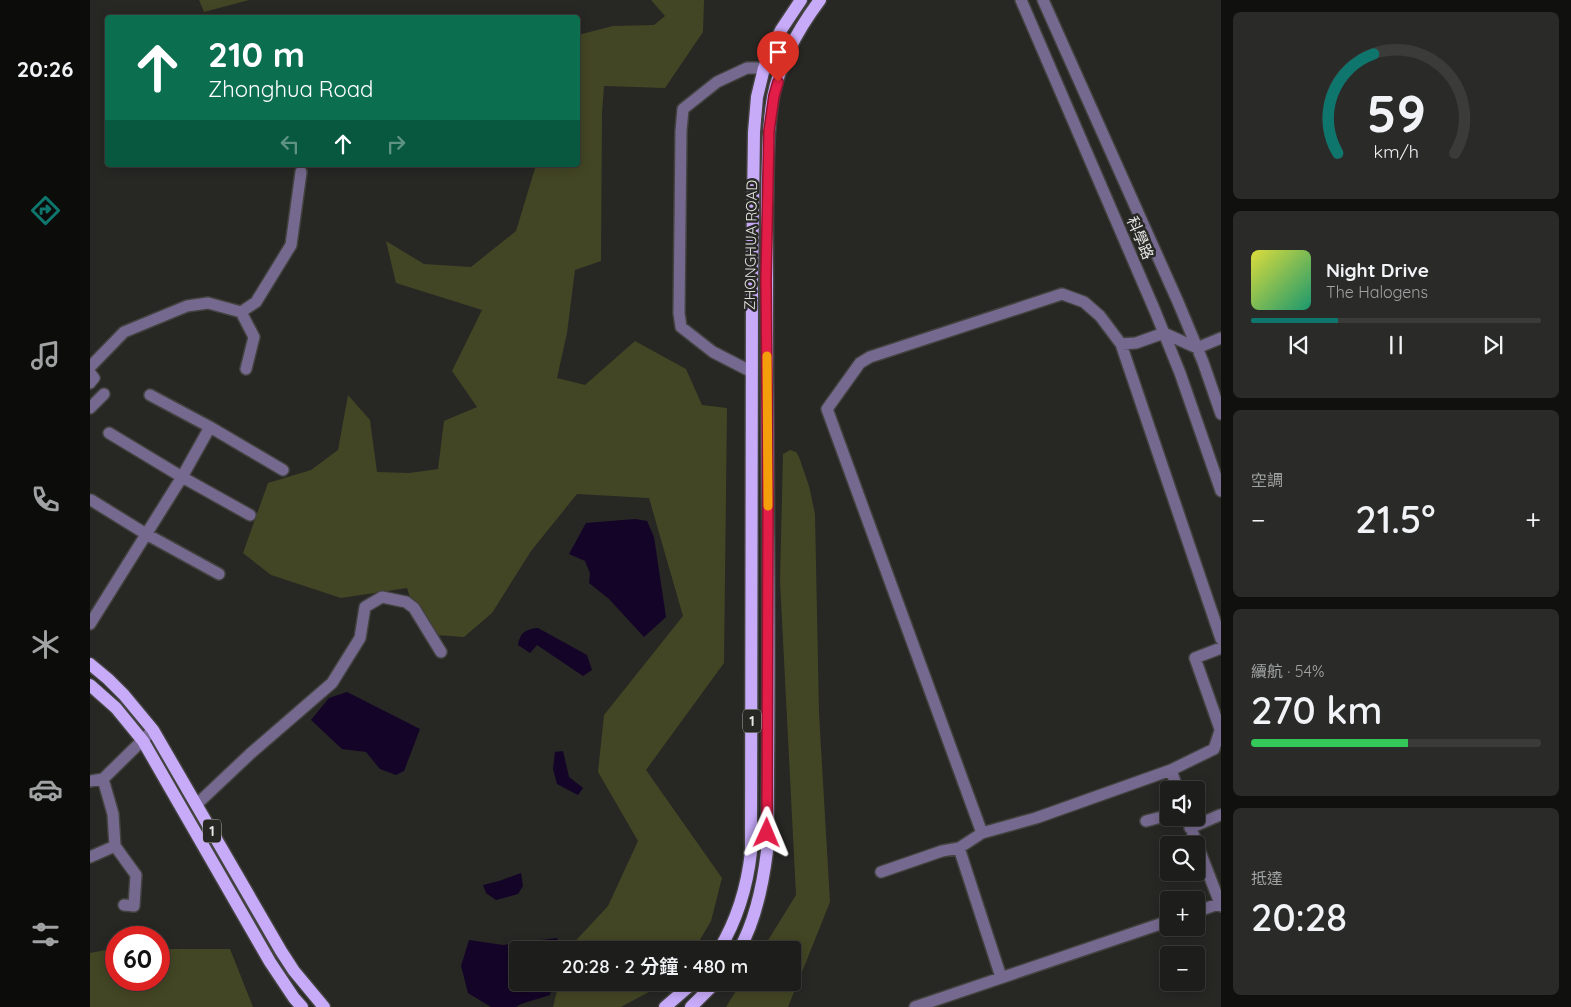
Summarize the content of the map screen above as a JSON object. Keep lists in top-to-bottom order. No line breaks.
{"streets":{"main road":["ZHONGHUA ROAD","1"],"street":["科學路"]},"page":{"tabs":"20:26","turn":["210 m","Zhonghua Road"],"song":["Night Drive","The Halogens"],"tile":["空調",["續航 · 54%","270 km"],["抵達","20:28"]],"heat":["−","21.5°","+"],"map_buttons":["+","−"],"limit":"60","trip":"20:28 · 2 分鐘 · 480 m","gauge":["59","km/h"]}}
